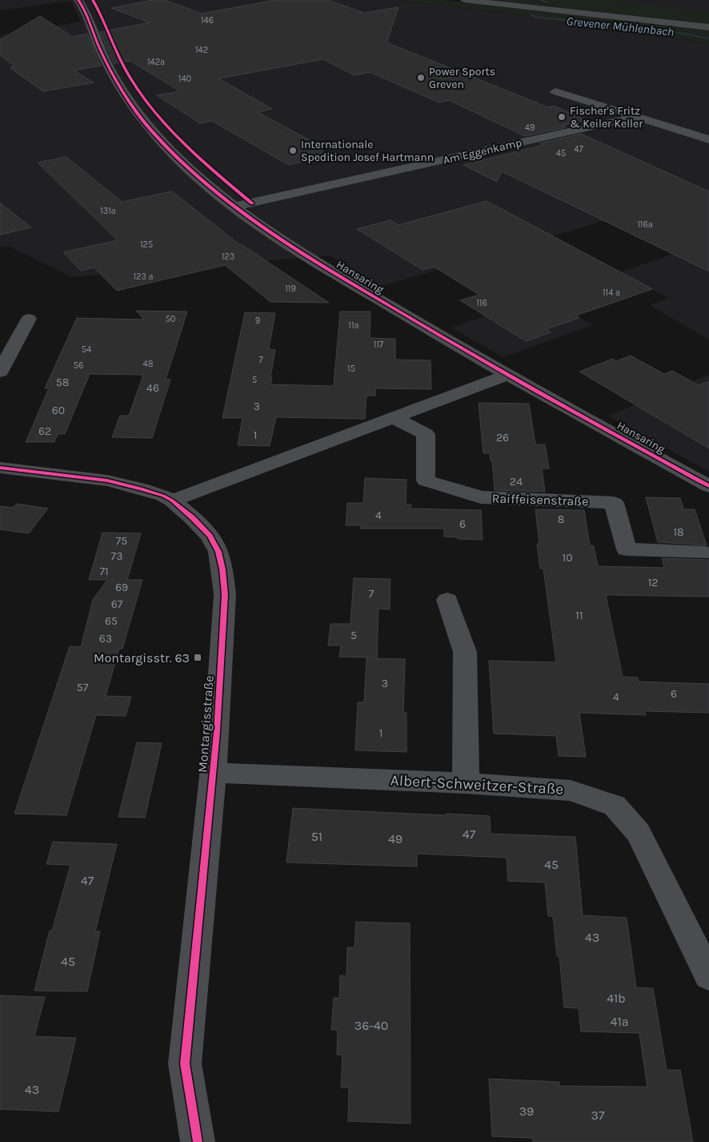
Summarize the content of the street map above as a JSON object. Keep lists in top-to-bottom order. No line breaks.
{"streets":{"street":["Am Eggenkamp","Hansaring","Raiffeisenstraße","Montargisstraße","Albert-Schweitzer-Straße"]},"crossings":[["Am Eggenkamp","Hansaring"],["Montargisstraße","Albert-Schweitzer-Straße"]],"water":["Grevener Mühlenbach"],"places":{"other":["Power Sports Greven","Fischer's Fritz & Keiler Keller","Internationale Spedition Josef Hartmann"],"transit":["Montargisstr. 63"]},"house_numbers":["146","142","142a","140","49","47","45","131a","116a","125","123","123 a","119","114 a","116","50","9","11a","117","54","7","48","56","15","5","58","46","3","60","62","1","26","24","4","8","6","18","75","73","10","71","12","69","7","67","11","65","5","63","3","57","6","4","1","47","51","49","45","47","43","45","41b","41a","36-40","43","39","37"]}
